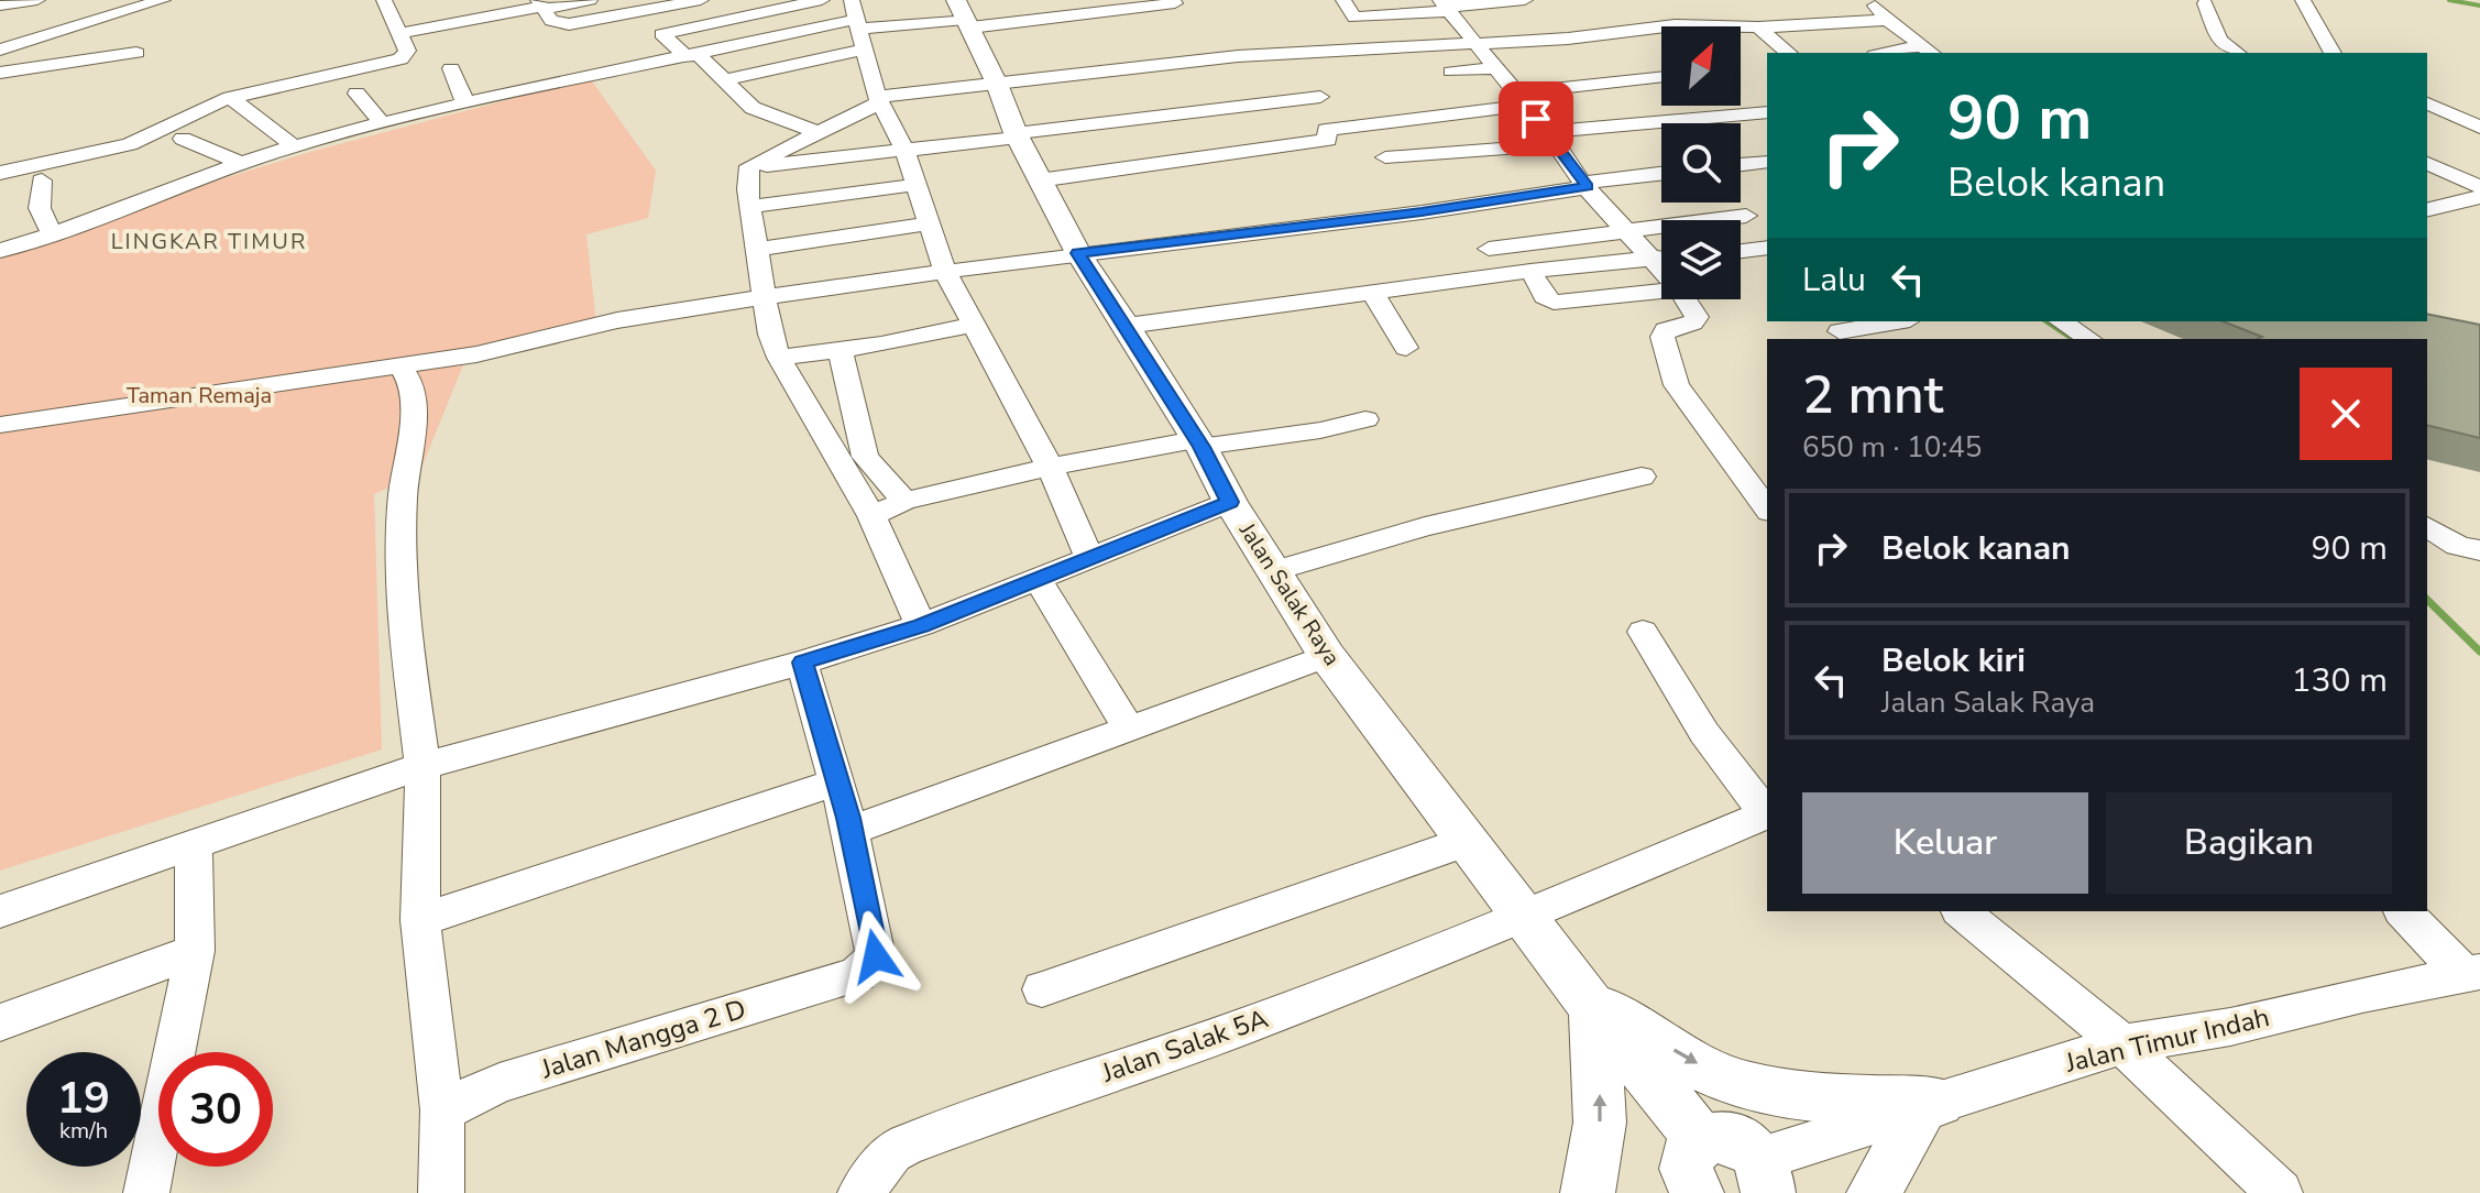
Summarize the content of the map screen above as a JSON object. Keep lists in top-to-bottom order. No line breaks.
{"streets":{"main road":["Jalan Salak Raya"],"street":["Jalan Mangga 2 D","Jalan Timur Indah","Jalan Salak 5A"]},"crossings":[["Jalan Salak Raya","Jalan Salak 5A"]],"districts":["LINGKAR TIMUR"],"parks":["Taman Remaja"],"north":"top right","page":{"turn":["90 m","Belok kanan"],"then":"Lalu","heading":["2 mnt","650 m · 10:45"],"list":[{"name":"Belok kanan","value":"90 m"},{"name":"Belok kiri","note":"Jalan Salak Raya","value":"130 m"}],"buttons":["Keluar","Bagikan"],"speed":"19 km/h","limit":"30"}}
